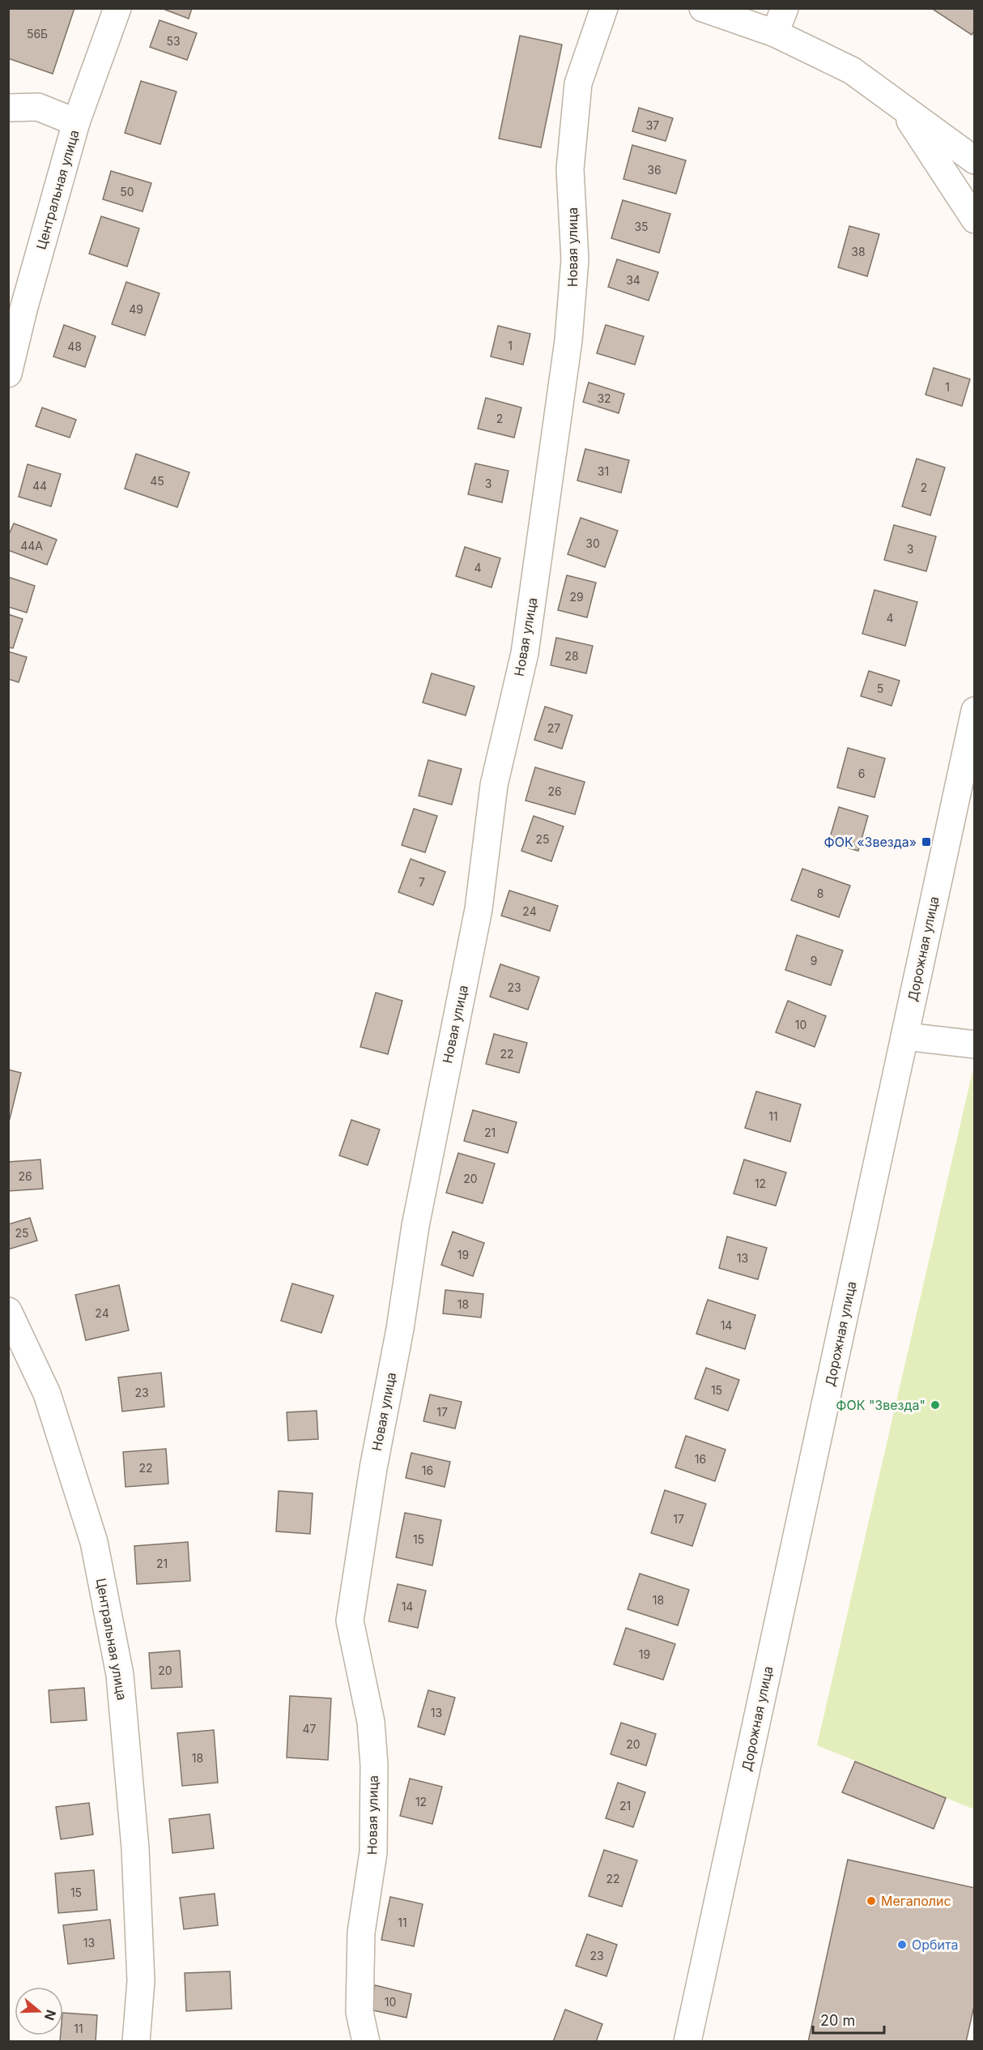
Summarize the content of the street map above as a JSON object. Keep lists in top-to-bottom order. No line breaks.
{"streets":{"street":["Центральная улица","Новая улица","Дорожная улица"]},"places":{"transit":["ФОК «Звезда»"],"other":["ФОК \"Звезда\"","Мегаполис","Орбита"]},"house_numbers":["56Б","53","37","36","50","35","38","34","49","1","48","1","32","2","31","45","3","44","2","30","44А","3","4","29","4","28","5","27","6","26","25","7","8","24","9","23","10","22","11","21","26","20","12","25","19","13","18","24","14","15","23","17","16","22","16","17","15","21","18","14","19","20","13","47","20","18","12","21","22","15","11","13","23","10","11"],"scale_bar":"20 m","north":"right"}
